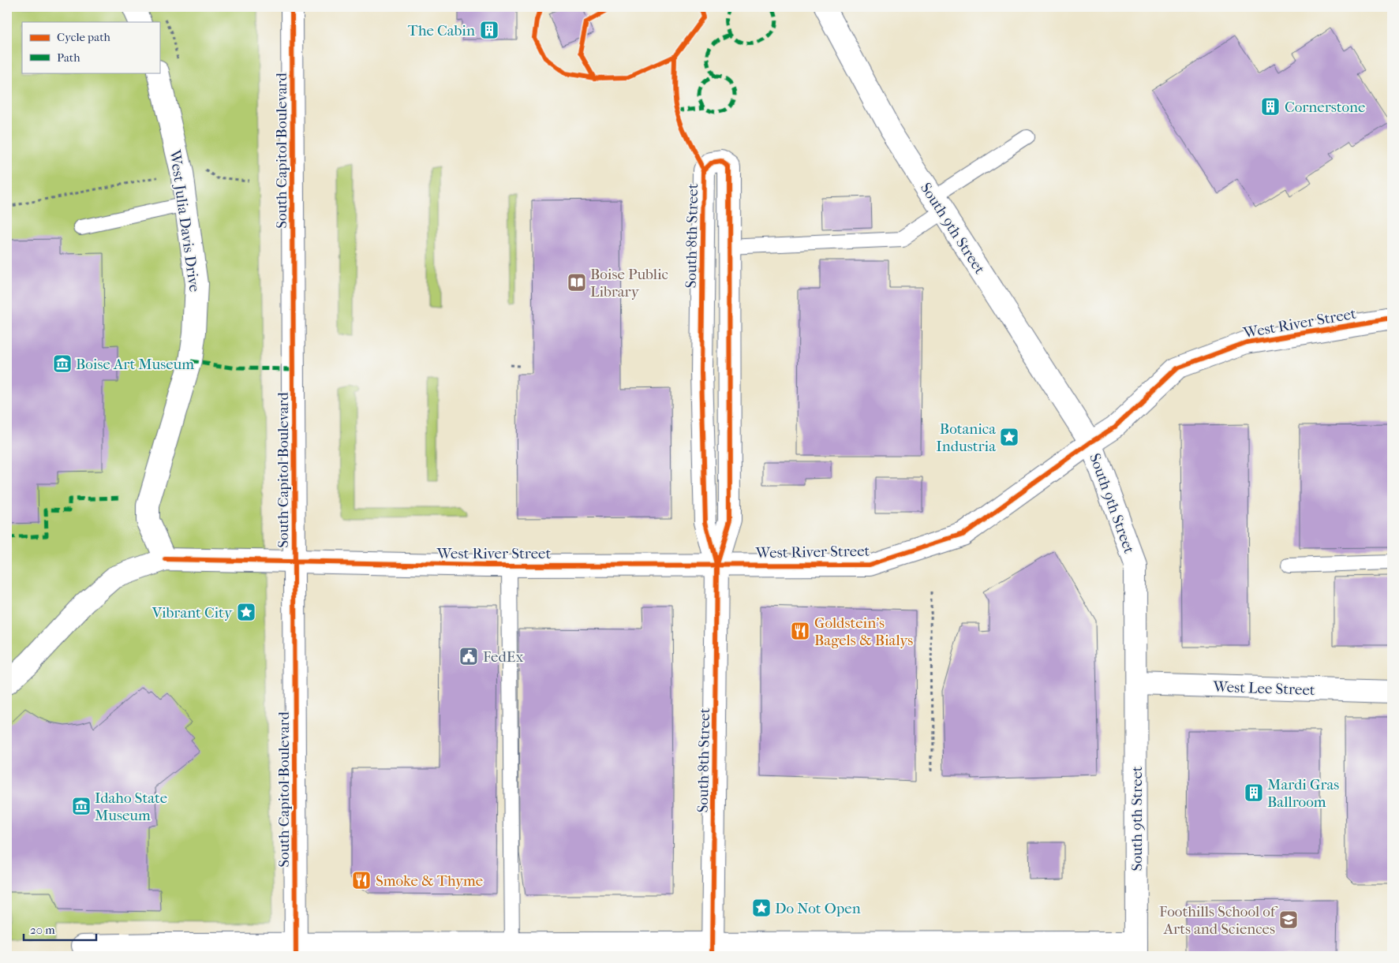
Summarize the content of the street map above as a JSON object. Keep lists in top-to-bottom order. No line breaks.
{"streets":{"street":["South Capitol Boulevard","West Julia Davis Drive","South 9th Street","South 8th Street","West River Street","West Lee Street"]},"crossings":[["South Capitol Boulevard","West River Street"],["West Julia Davis Drive","West River Street"],["South 9th Street","West River Street"],["South 9th Street","West Lee Street"],["South 8th Street","West River Street"]],"places":{"building":["The Cabin","Cornerstone","Mardi Gras Ballroom"],"library":["Boise Public Library"],"museum":["Boise Art Museum","Idaho State Museum"],"place":["Botanica Industria","Vibrant City","Do Not Open"],"restaurant":["Goldstein's Bagels & Bialys","Smoke & Thyme"],"public building":["FedEx"],"school or university":["Foothills School of Arts and Sciences"]},"legend":["Cycle path","Path"],"scale_bar":"20 m"}
